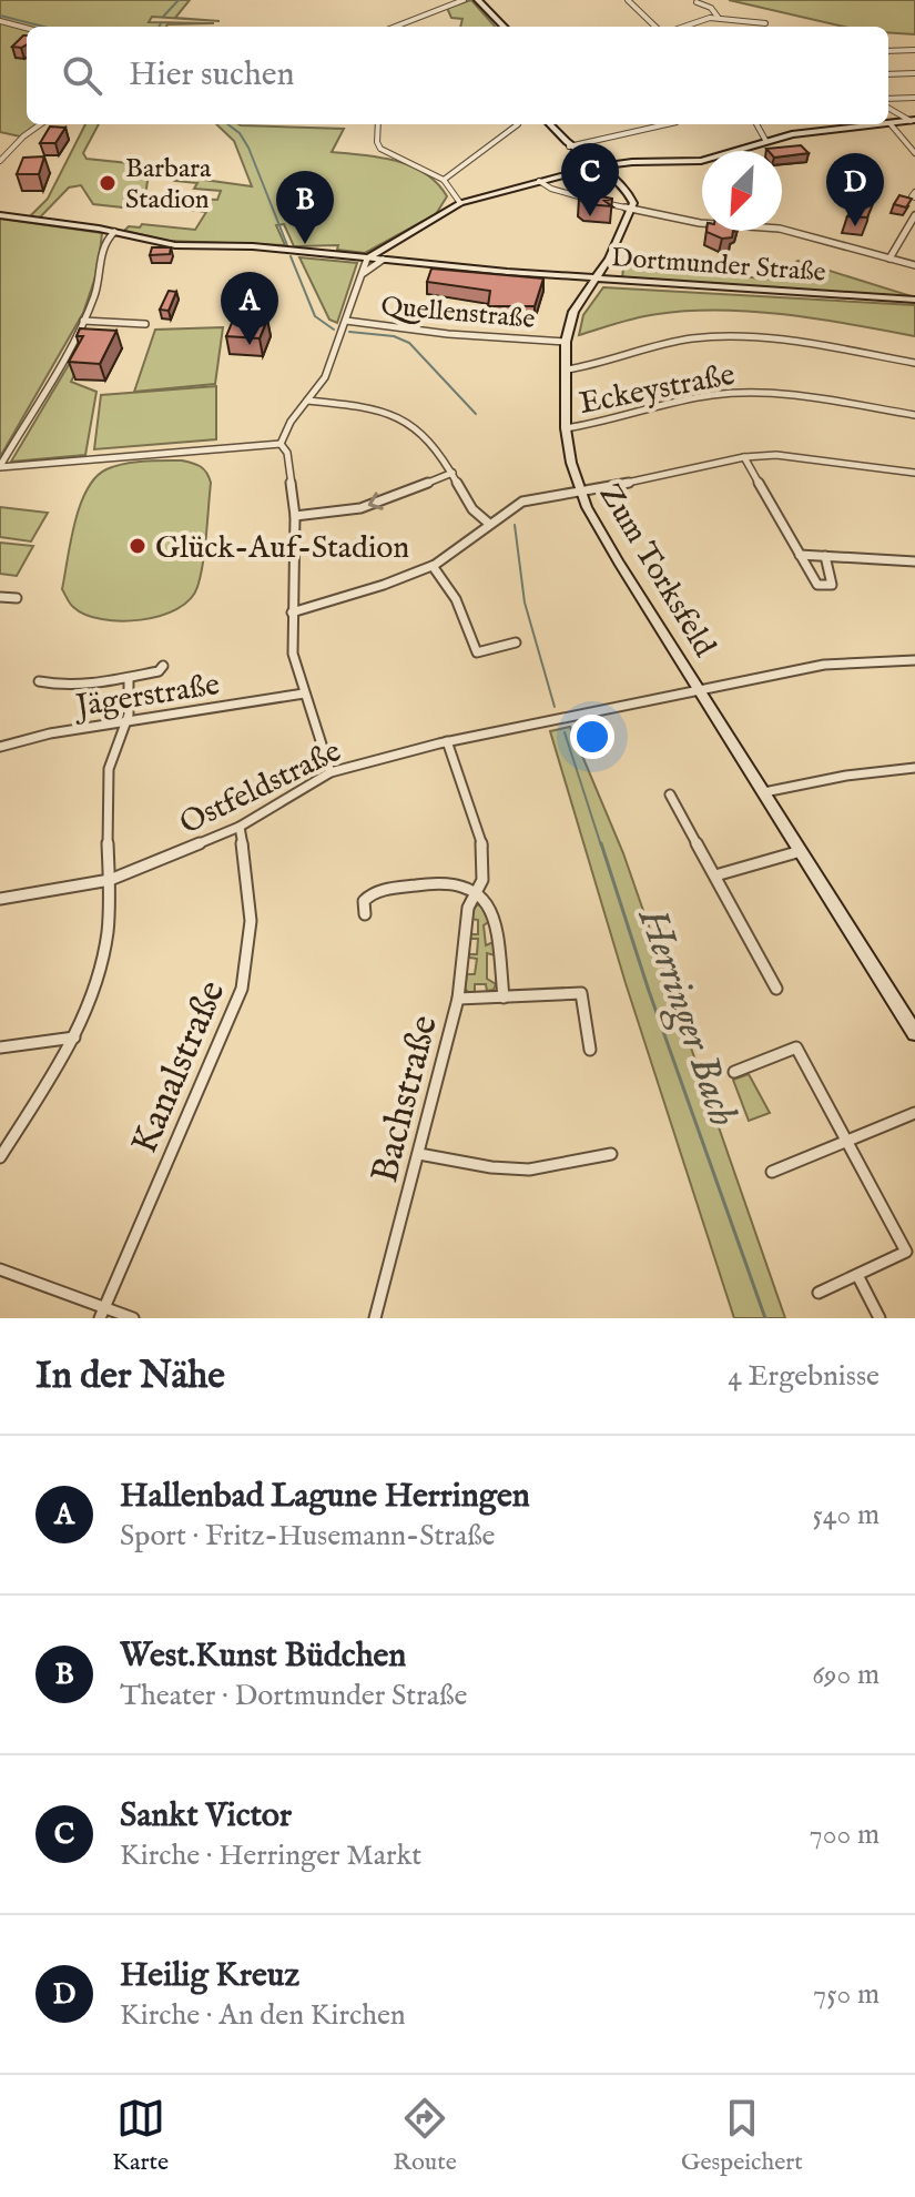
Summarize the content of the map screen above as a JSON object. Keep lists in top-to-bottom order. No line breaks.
{"streets":{"main road":["Dortmunder Straße","Zum Torksfeld"],"street":["Quellenstraße","Eckeystraße","Jägerstraße","Ostfeldstraße","Kanalstraße","Bachstraße"]},"crossings":[["Dortmunder Straße","Zum Torksfeld"],["Quellenstraße","Zum Torksfeld"],["Eckeystraße","Zum Torksfeld"],["Zum Torksfeld","Ostfeldstraße"],["Ostfeldstraße","Kanalstraße"],["Ostfeldstraße","Bachstraße"]],"water":["Herringer Bach"],"places":["Barbara Stadion","Glück-Auf-Stadion"],"north":"bottom left","page":{"search":"Hier suchen","pins":["C","D","B","A"],"heading":["In der Nähe","4 Ergebnisse"],"list":[{"mark":"A","name":"Hallenbad Lagune Herringen","note":"Sport · Fritz-Husemann-Straße","value":"540 m"},{"mark":"B","name":"West.Kunst Büdchen","note":"Theater · Dortmunder Straße","value":"690 m"},{"mark":"C","name":"Sankt Victor","note":"Kirche · Herringer Markt","value":"700 m"},{"mark":"D","name":"Heilig Kreuz","note":"Kirche · An den Kirchen","value":"750 m"}],"nav":["Karte","Route","Gespeichert"]}}
